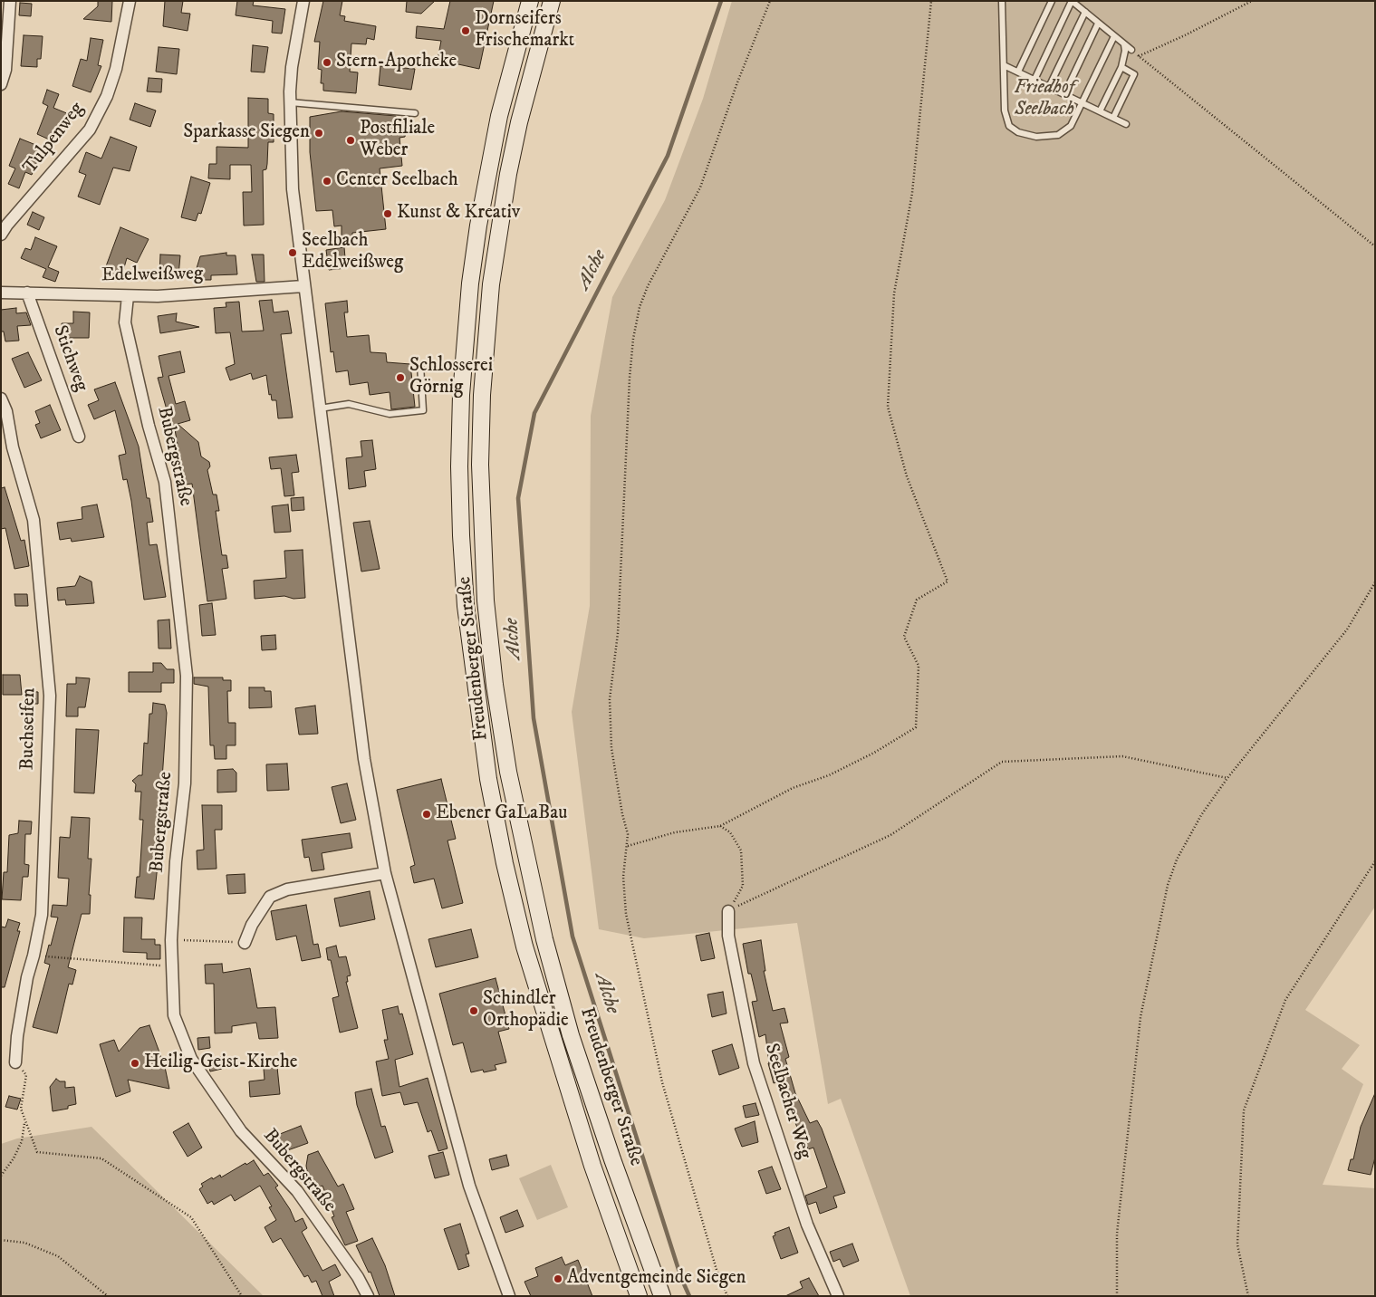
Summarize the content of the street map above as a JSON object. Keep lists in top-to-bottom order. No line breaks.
{"streets":{"main road":["Freudenberger Straße"],"street":["Tulpenweg","Edelweißweg","Stichweg","Bubergstraße","Buchseifen","Seelbacher Weg"]},"crossings":[["Edelweißweg","Stichweg"],["Edelweißweg","Bubergstraße"]],"water":["Alche"],"parks":["Friedhof Seelbach"],"places":["Dornseifers Frischemarkt","Stern-Apotheke","Sparkasse Siegen","Postfiliale Weber","Center Seelbach","Kunst & Kreativ","Seelbach Edelweißweg","Schlosserei Görnig","Ebener GaLaBau","Schindler Orthopädie","Heilig-Geist-Kirche","Adventgemeinde Siegen"]}
